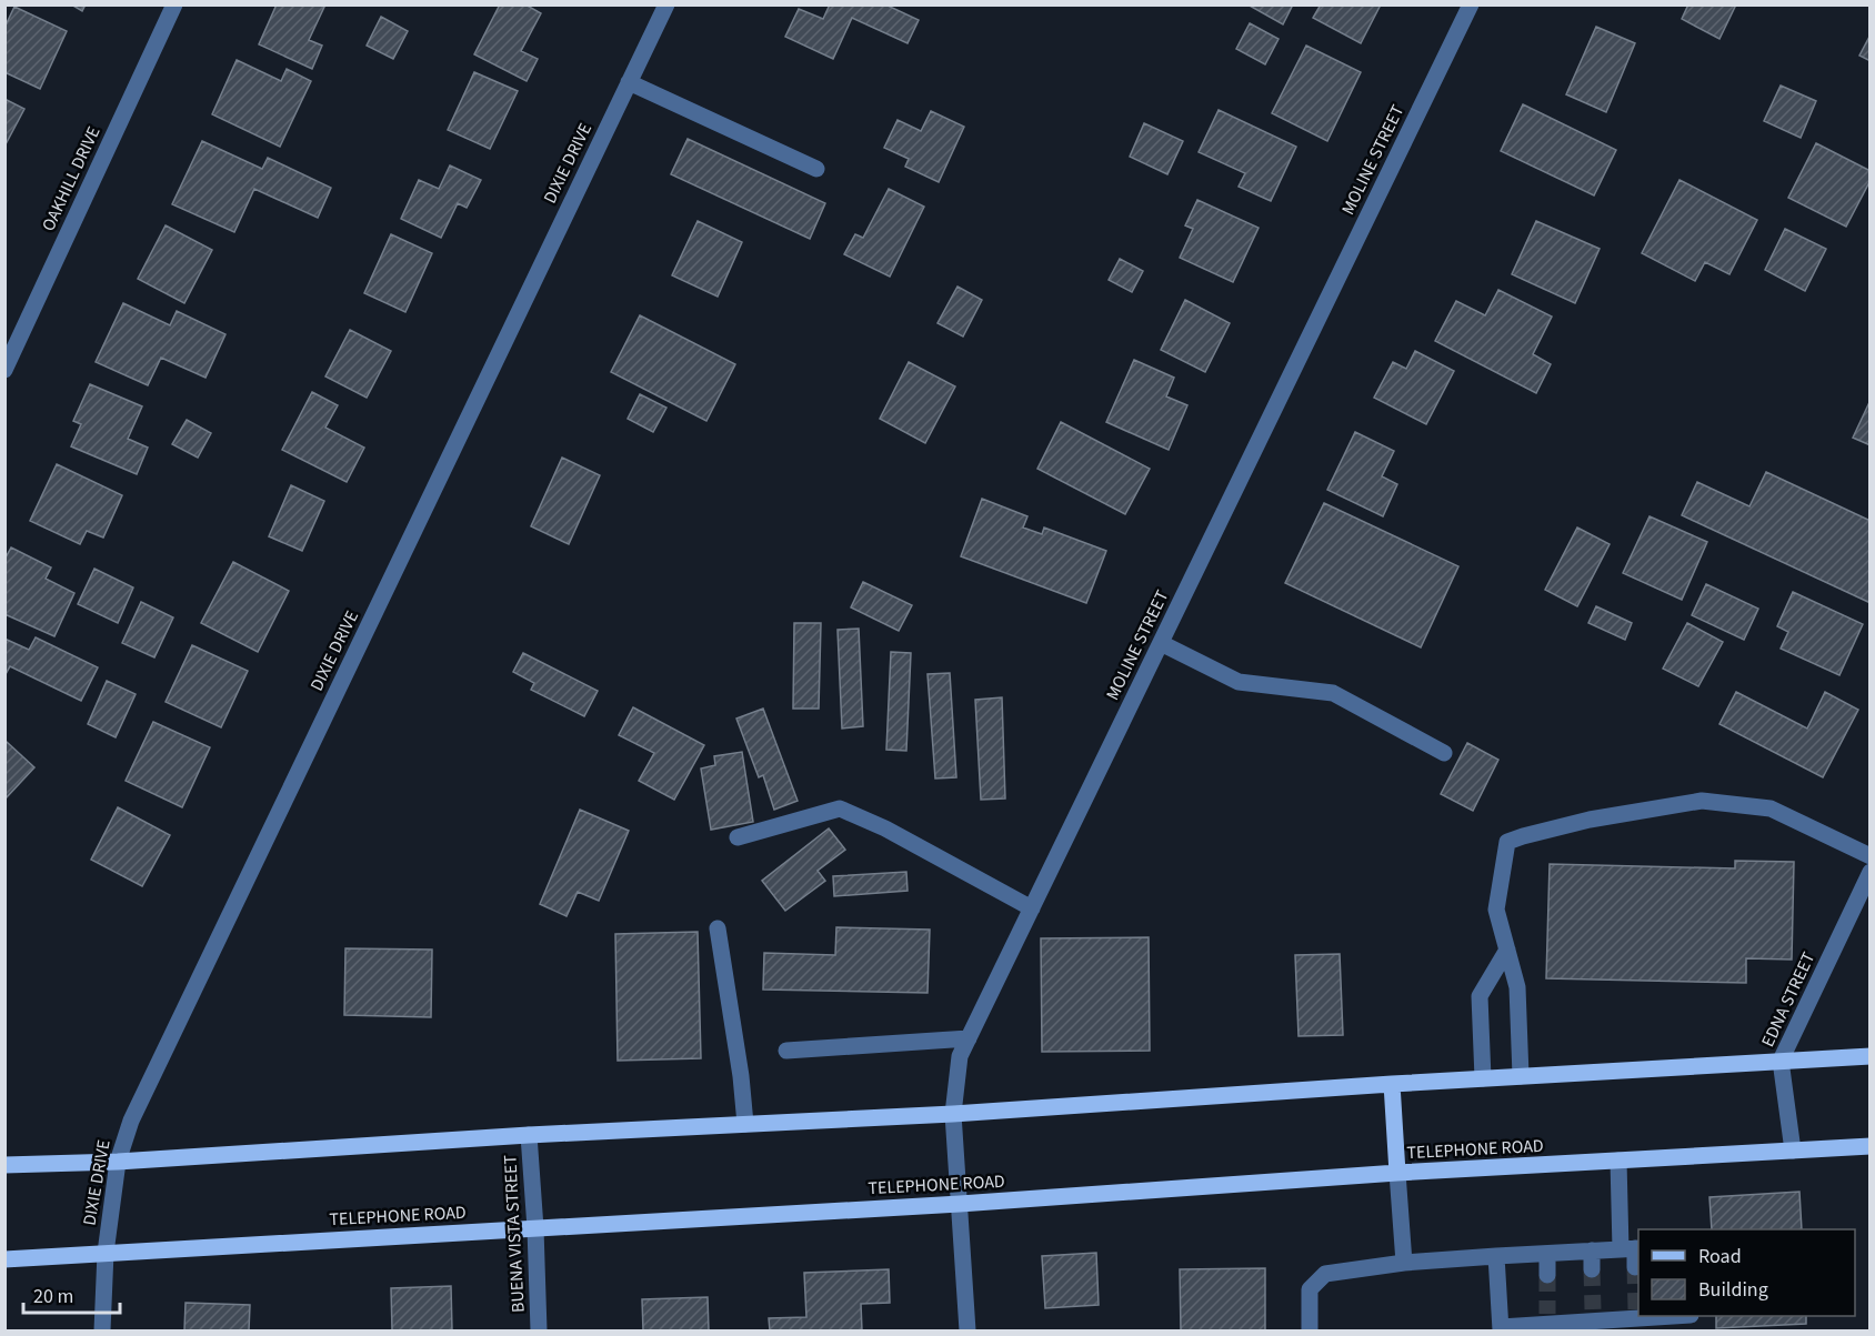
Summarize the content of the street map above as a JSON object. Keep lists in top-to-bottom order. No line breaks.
{"streets":{"main road":["TELEPHONE ROAD"],"street":["MOLINE STREET","DIXIE DRIVE","OAKHILL DRIVE","EDNA STREET","BUENA VISTA STREET"]},"crossings":[["MOLINE STREET","TELEPHONE ROAD"],["DIXIE DRIVE","TELEPHONE ROAD"],["EDNA STREET","TELEPHONE ROAD"],["TELEPHONE ROAD","BUENA VISTA STREET"]],"legend":["Road","Building"],"scale_bar":"20 m"}
